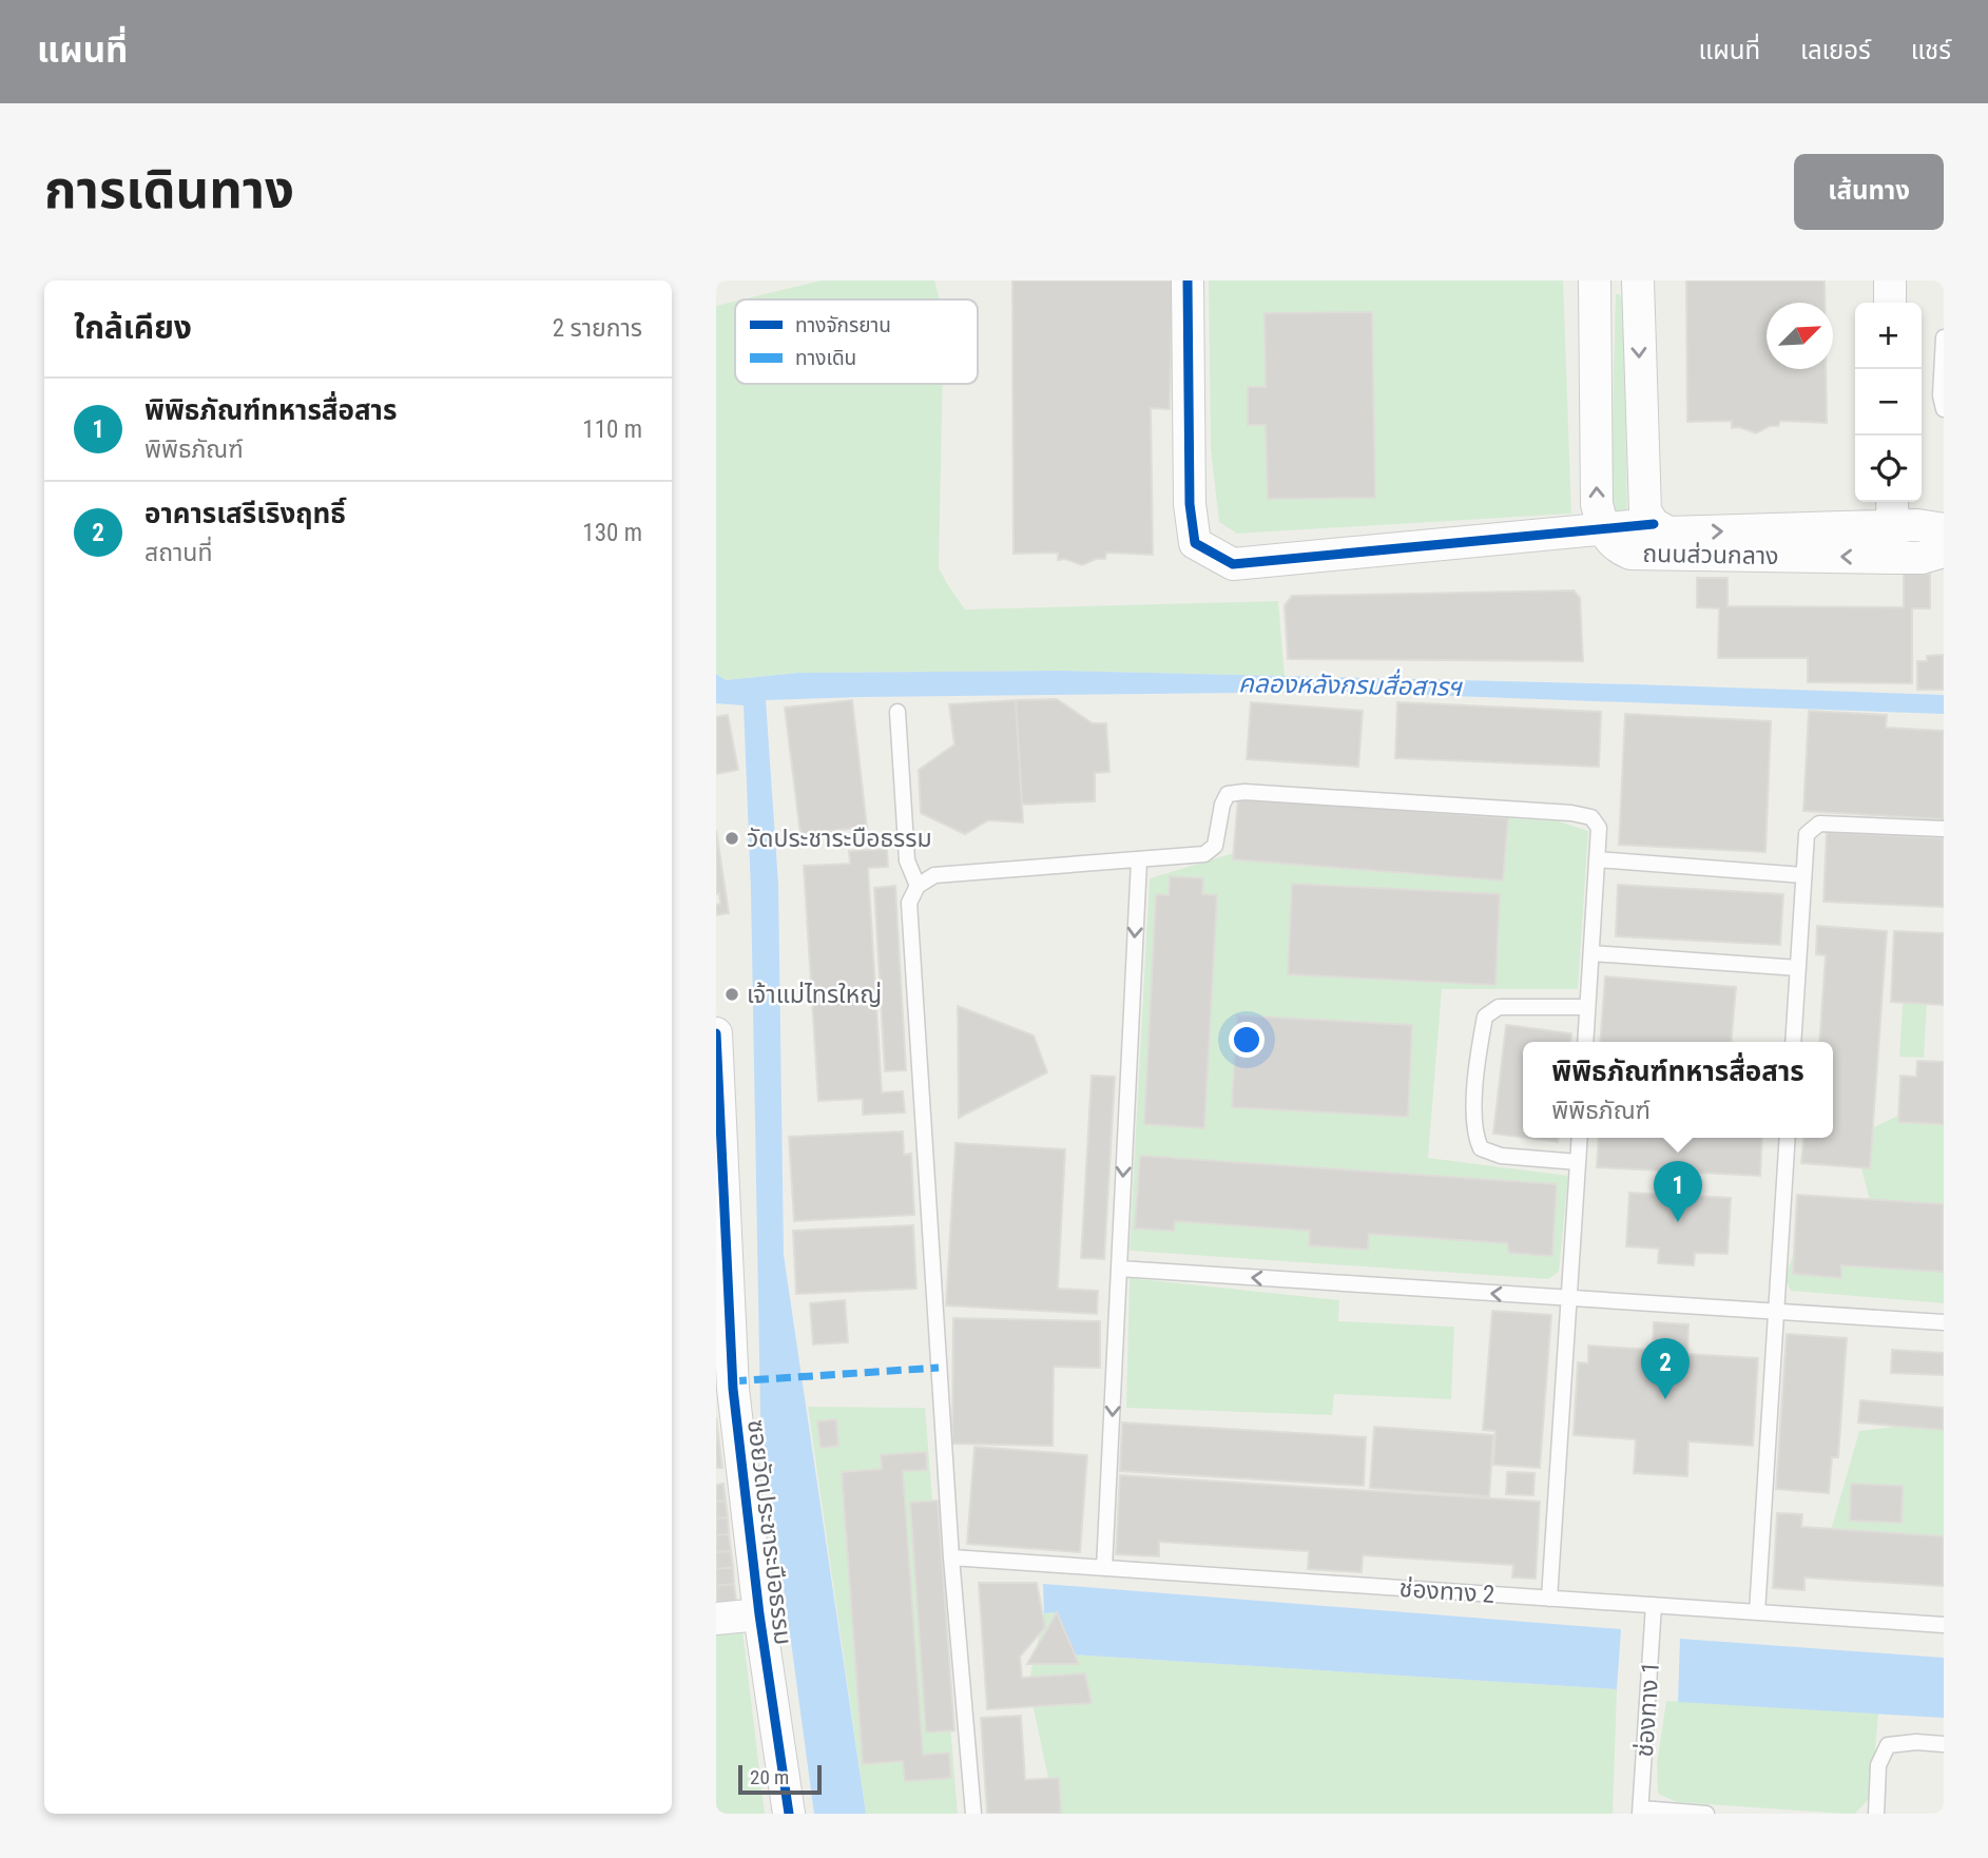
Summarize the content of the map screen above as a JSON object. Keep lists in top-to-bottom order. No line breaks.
{"streets":{"street":["ถนนส่วนกลาง","ซอยวัดประชาระบือธรรม"],"lane":["ช่องทาง 2","ช่องทาง 1"]},"crossings":[["ช่องทาง 2","ช่องทาง 1"]],"water":["คลองหลังกรมสื่อสารฯ"],"places":["วัดประชาระบือธรรม","เจ้าแม่ไทรใหญ่"],"legend":["ทางจักรยาน","ทางเดิน"],"scale_bar":"20 m","north":"top right","page":{"header":"แผนที่","nav":["แผนที่","เลเยอร์","แชร์"],"title":"การเดินทาง","buttons":"เส้นทาง","heading":["ใกล้เคียง","2 รายการ"],"map_buttons":["+","−"],"list":[{"mark":"1","name":"พิพิธภัณฑ์ทหารสื่อสาร","note":"พิพิธภัณฑ์","value":"110 m"},{"mark":"2","name":"อาคารเสรีเริงฤทธิ์","note":"สถานที่","value":"130 m"}],"popup":["พิพิธภัณฑ์ทหารสื่อสาร","พิพิธภัณฑ์"],"pins":["1","2"],"scale":"20 m"}}
